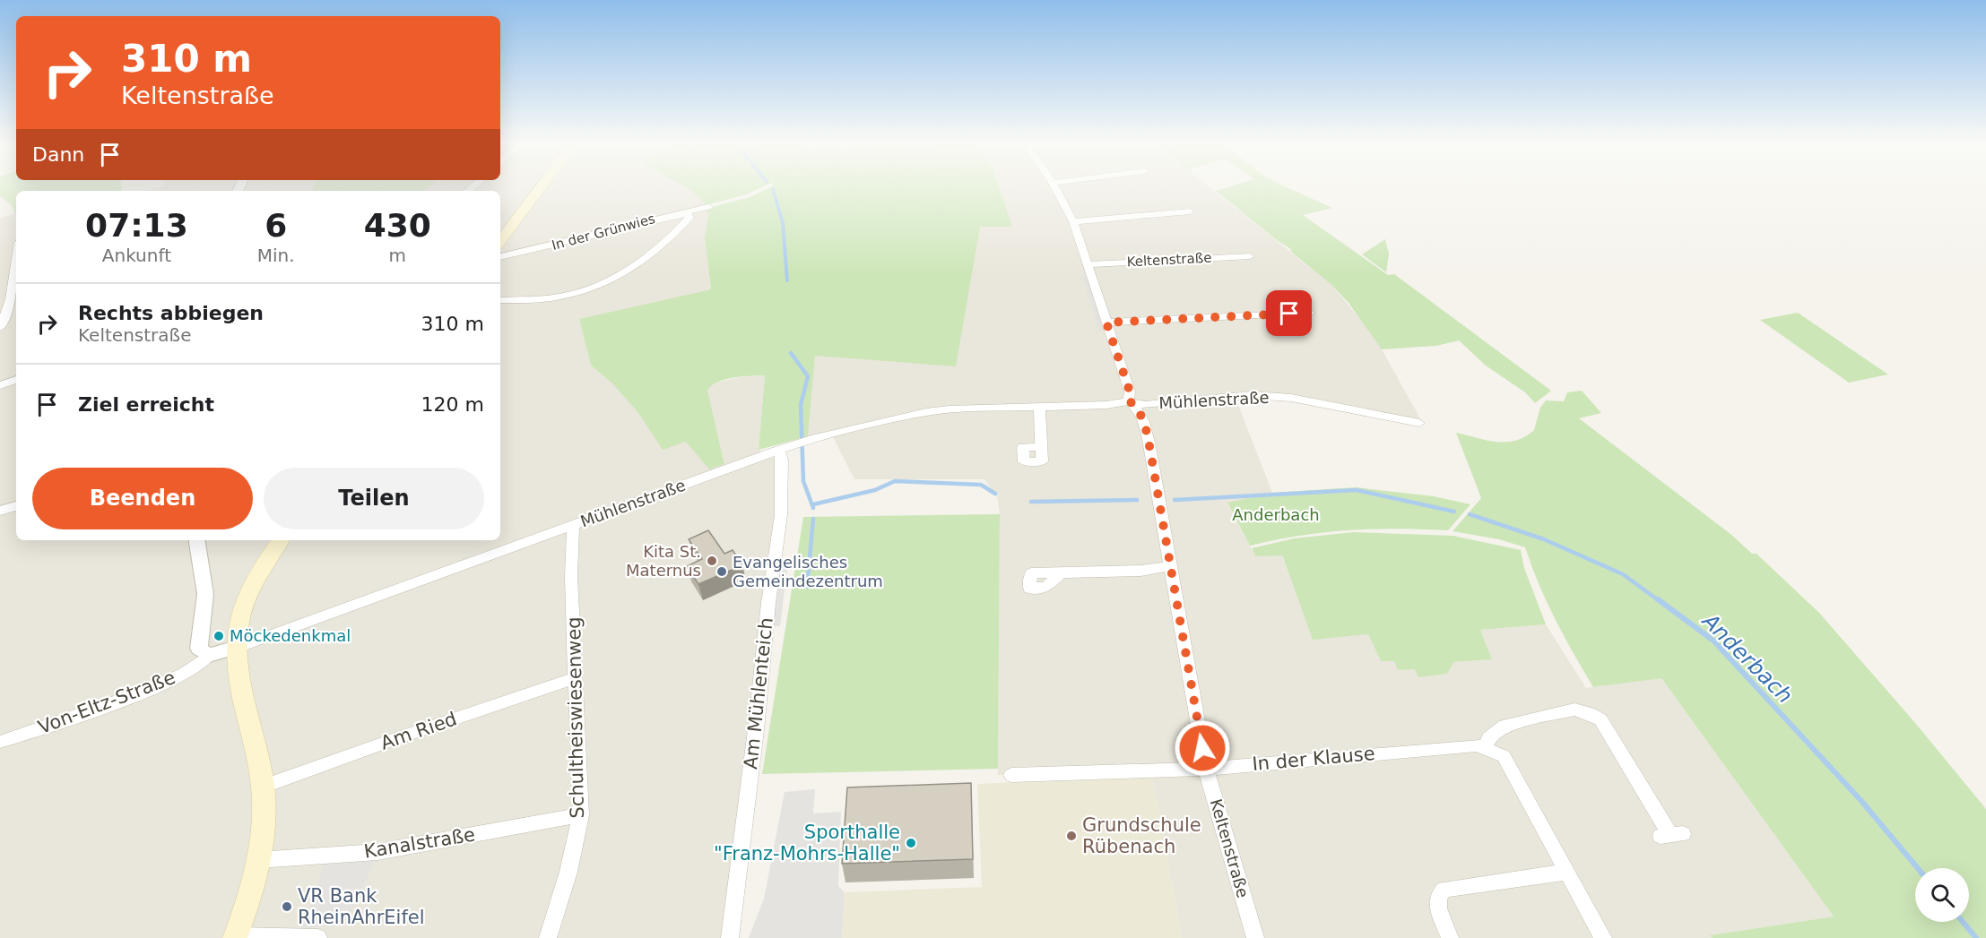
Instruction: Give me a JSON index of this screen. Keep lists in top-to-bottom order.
{
  "streets": {
    "street": [
      "In der Grünwies",
      "Keltenstraße",
      "Mühlenstraße",
      "Am Mühlenteich",
      "Von-Eltz-Straße",
      "Schultheiswiesenweg",
      "Am Ried",
      "In der Klause",
      "Kanalstraße"
    ]
  },
  "crossings": [
    ["Keltenstraße", "Mühlenstraße"],
    ["Keltenstraße", "In der Klause"],
    ["Mühlenstraße", "Am Mühlenteich"],
    ["Mühlenstraße", "Schultheiswiesenweg"],
    ["Schultheiswiesenweg", "Am Ried"],
    ["Schultheiswiesenweg", "Kanalstraße"]
  ],
  "water": ["Anderbach"],
  "parks": ["Anderbach"],
  "places": [
    "Kita St. Maternus",
    "Evangelisches Gemeindezentrum",
    "Möckedenkmal",
    "Grundschule Rübenach",
    "Sporthalle \"Franz-Mohrs-Halle\"",
    "VR Bank RheinAhrEifel"
  ],
  "page": {
    "turn": ["310 m", "Keltenstraße"],
    "then": "Dann",
    "eta": [
      "07:13",
      "Ankunft",
      "6",
      "Min.",
      "430",
      "m"
    ],
    "list": [
      {
        "name": "Rechts abbiegen",
        "note": "Keltenstraße",
        "value": "310 m"
      },
      {
        "name": "Ziel erreicht",
        "value": "120 m"
      }
    ],
    "buttons": ["Beenden", "Teilen"]
  }
}
